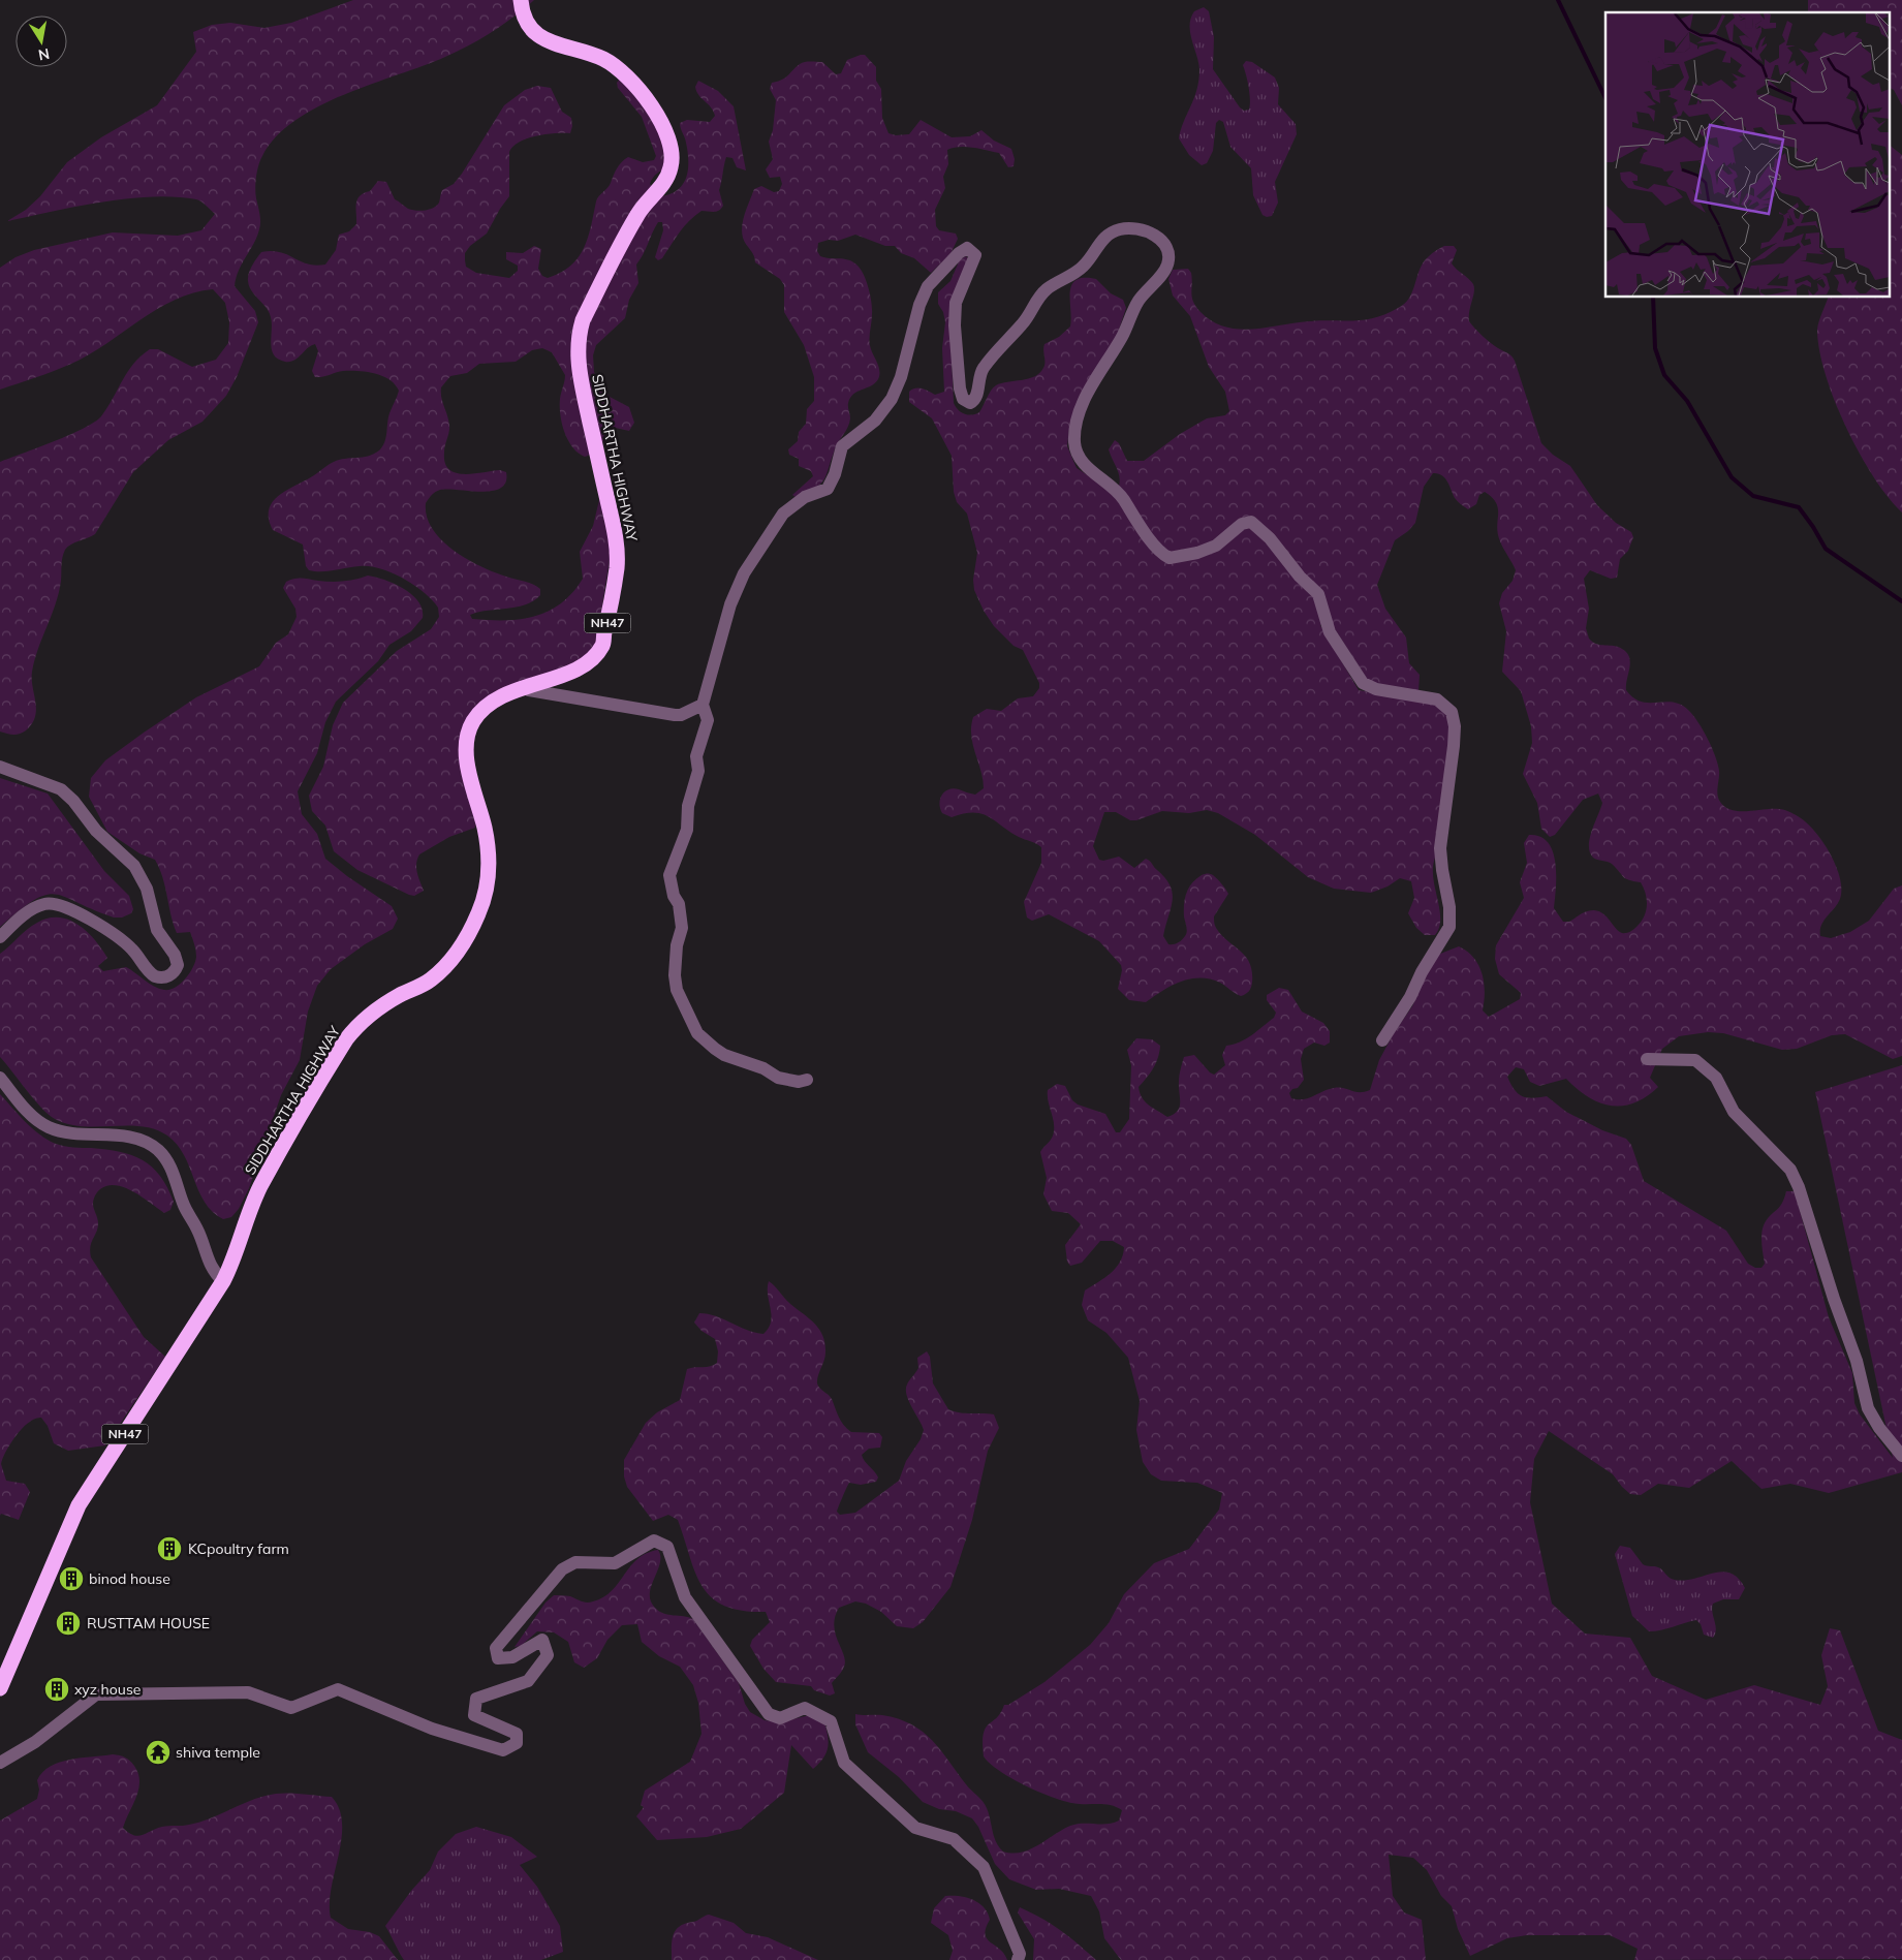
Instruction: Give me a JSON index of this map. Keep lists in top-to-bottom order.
{
  "streets": {
    "highway": ["SIDDHARTHA HIGHWAY", "NH47"]
  },
  "places": {
    "building": [
      "KCpoultry farm",
      "binod house",
      "RUSTTAM HOUSE",
      "xyz house"
    ],
    "temple": ["shiva temple"]
  },
  "north": "bottom"
}
